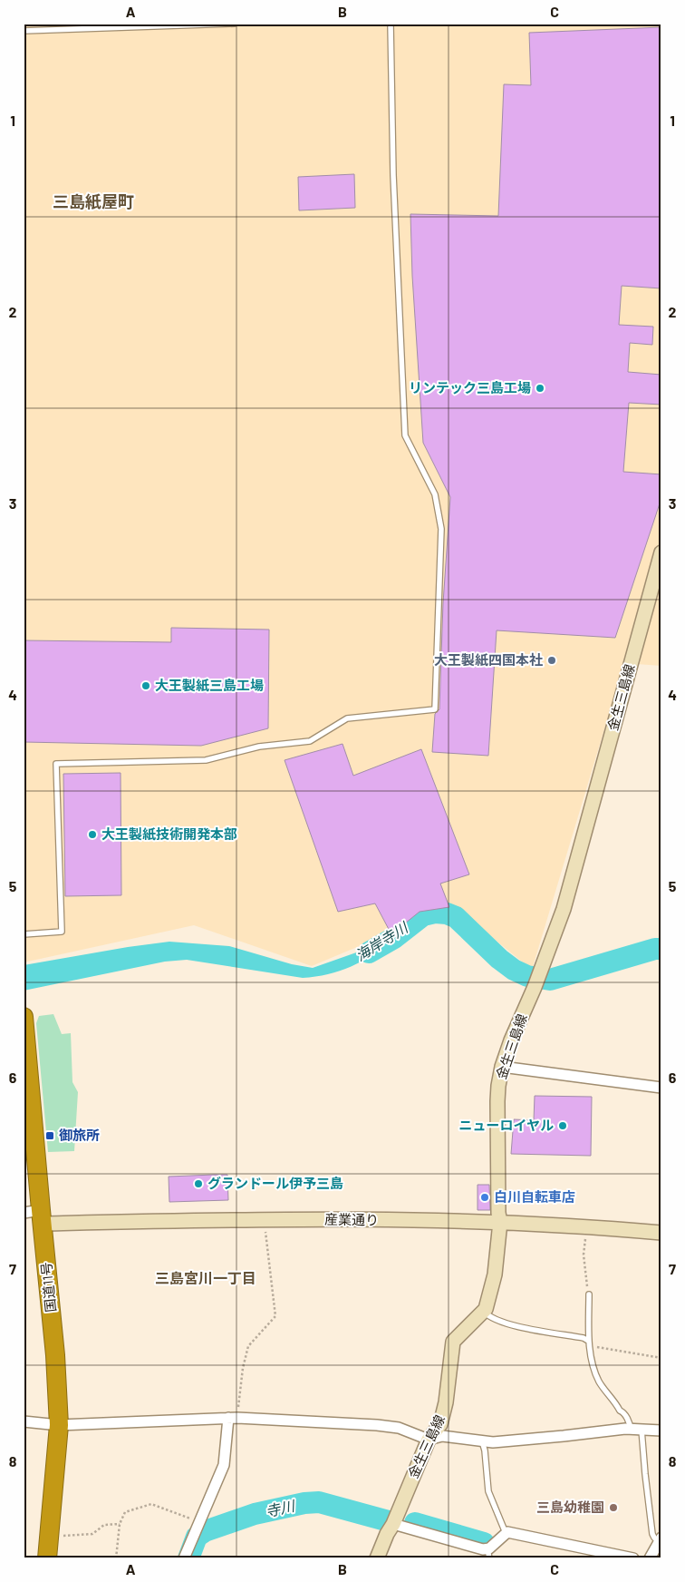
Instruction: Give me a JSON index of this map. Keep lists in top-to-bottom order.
{
  "streets": {
    "highway": ["国道11号"],
    "main road": ["金生三島線", "産業通り"]
  },
  "crossings": [
    ["金生三島線", "産業通り"],
    ["産業通り", "国道11号"]
  ],
  "districts": ["三島紙屋町", "三島宮川一丁目"],
  "water": ["海岸寺川", "寺川"],
  "places": {
    "other": [
      "リンテック三島工場",
      "大王製紙四国本社",
      "大王製紙三島工場",
      "大王製紙技術開発本部",
      "ニューロイヤル",
      "グランドール伊予三島",
      "白川自転車店",
      "三島幼稚園"
    ],
    "transit": ["御旅所"]
  },
  "grid": {
    "columns": ["A", "B", "C"],
    "rows": [
      "1",
      "2",
      "3",
      "4",
      "5",
      "6",
      "7",
      "8"
    ]
  }
}
